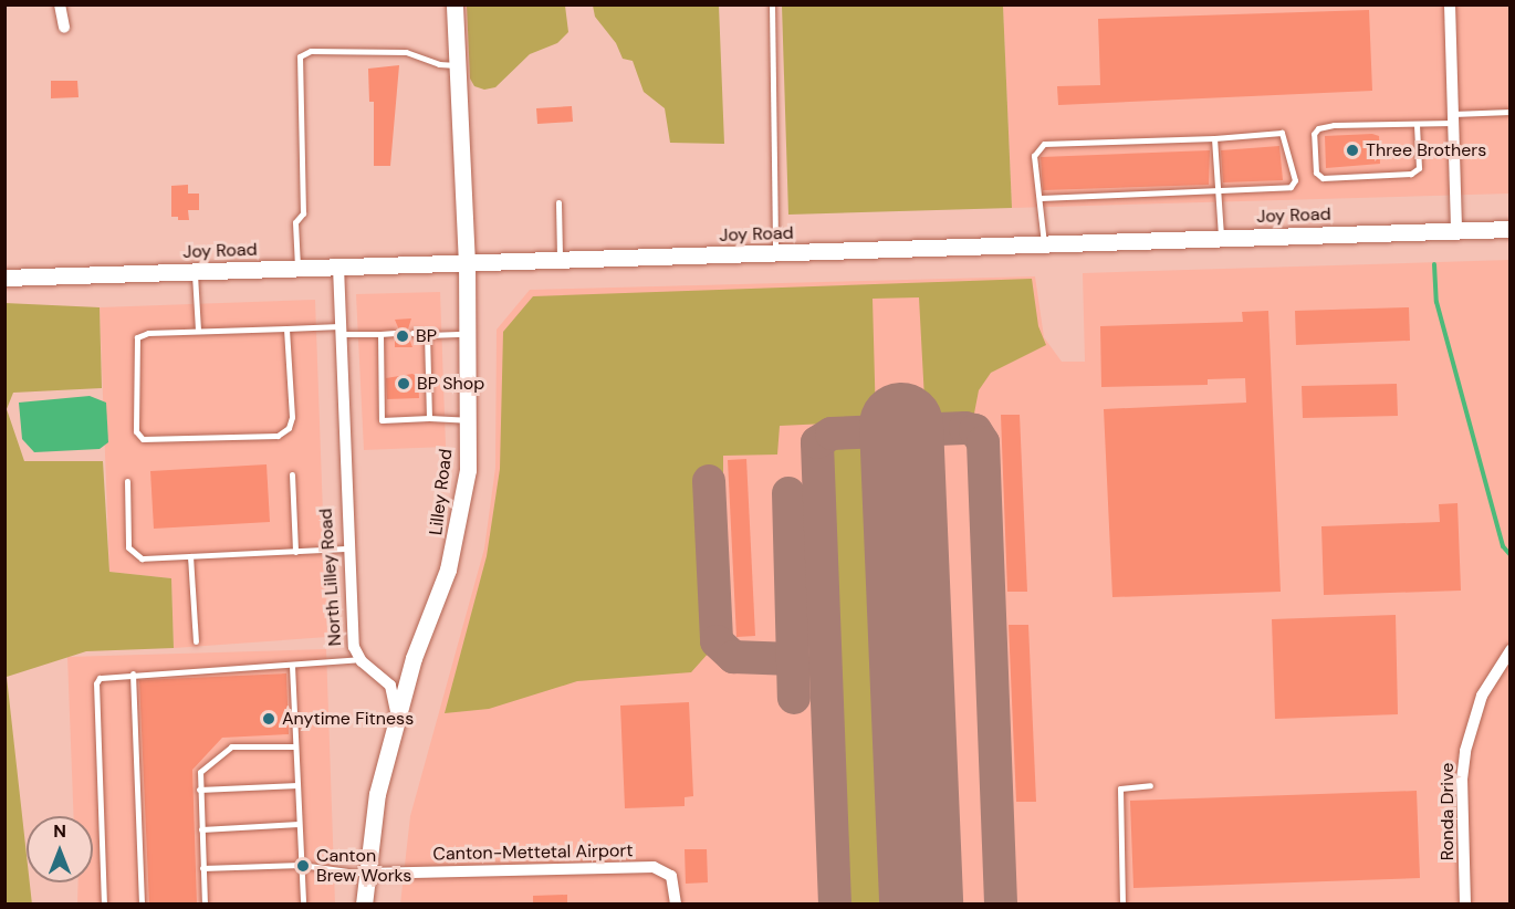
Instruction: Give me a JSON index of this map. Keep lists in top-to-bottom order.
{
  "streets": {
    "street": [
      "Joy Road",
      "Lilley Road",
      "North Lilley Road",
      "Ronda Drive",
      "Canton-Mettetal Airport"
    ]
  },
  "crossings": [
    ["Joy Road", "Lilley Road"],
    ["Joy Road", "North Lilley Road"],
    ["Lilley Road", "North Lilley Road"],
    ["North Lilley Road", "Canton-Mettetal Airport"]
  ],
  "places": [
    "Three Brothers",
    "BP",
    "BP Shop",
    "Anytime Fitness",
    "Canton Brew Works"
  ],
  "north": "top"
}
